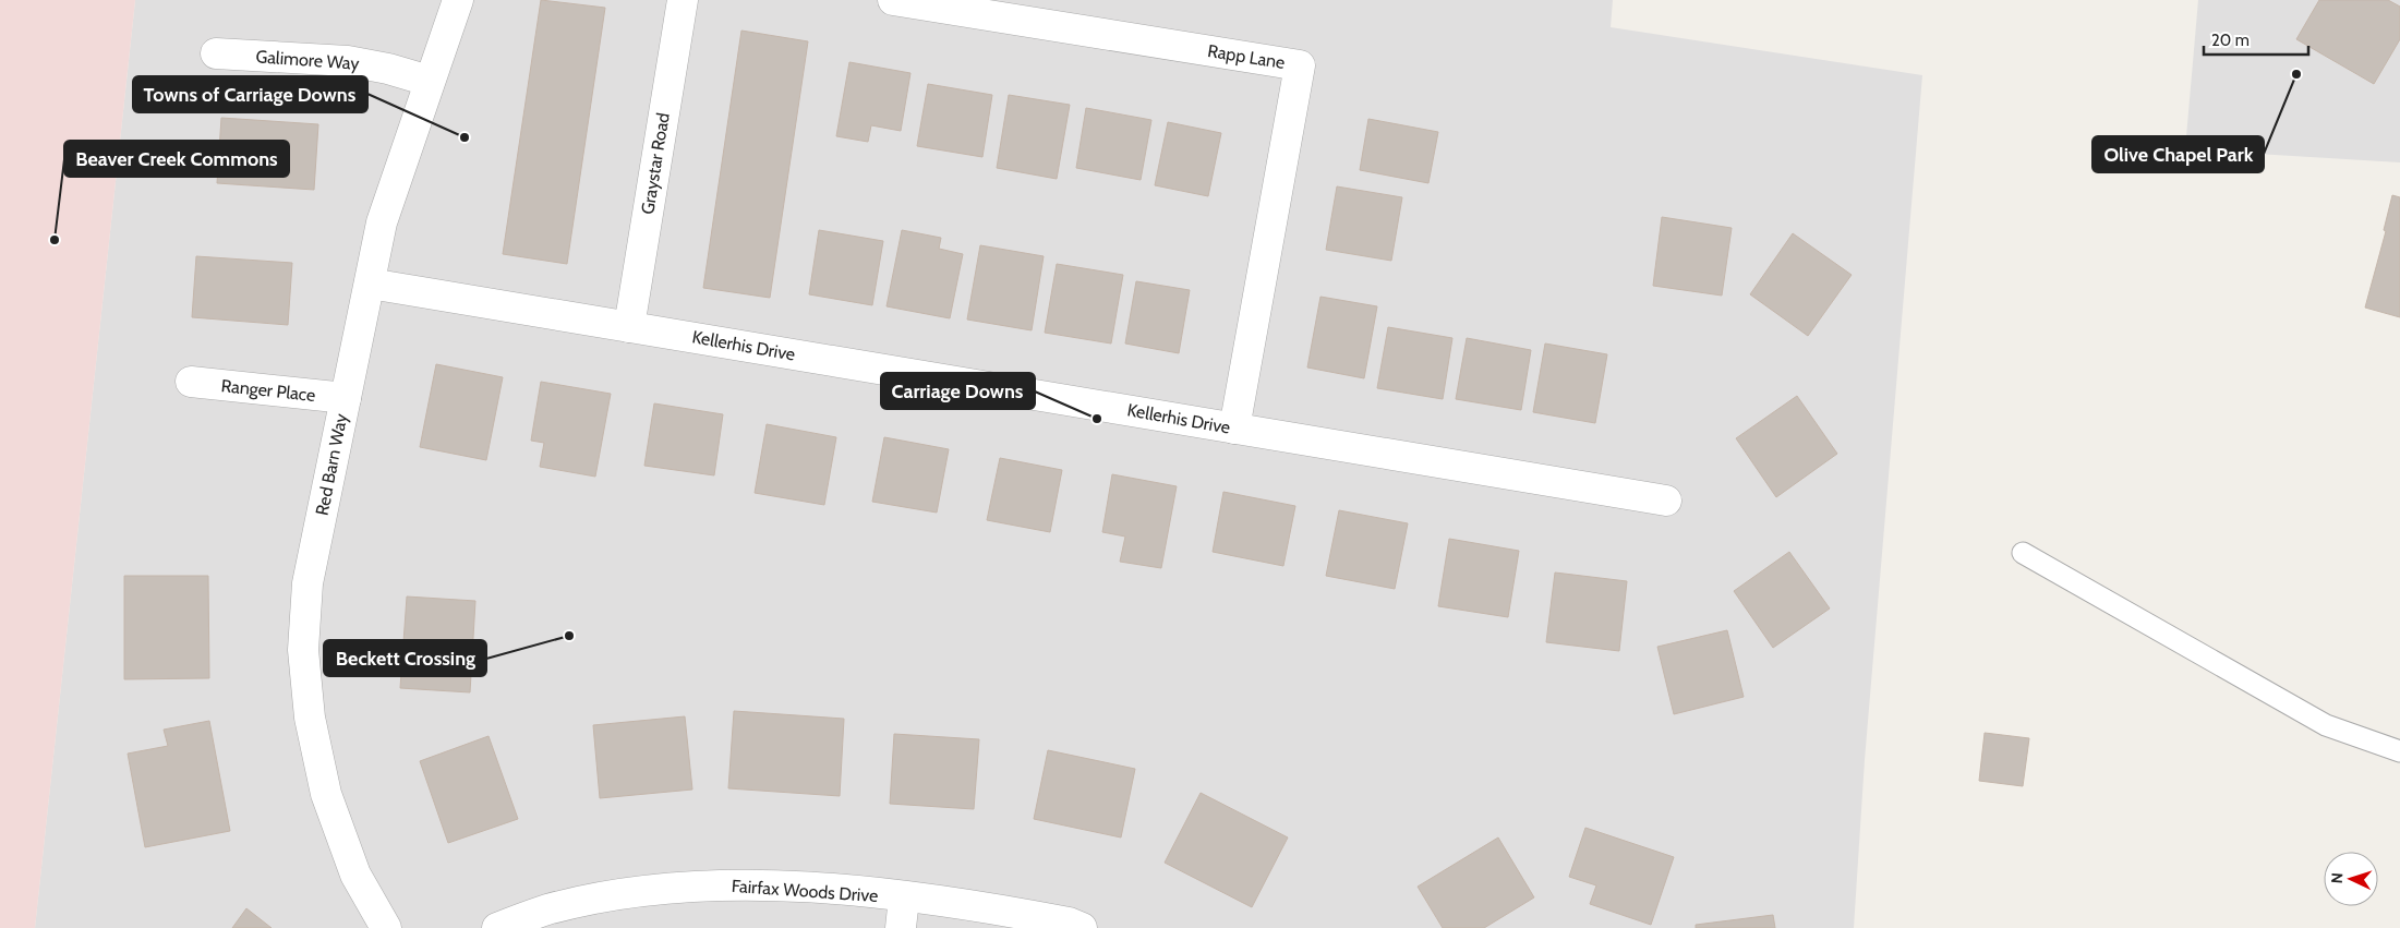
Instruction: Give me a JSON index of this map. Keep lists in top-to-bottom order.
{
  "streets": {
    "street": [
      "Rapp Lane",
      "Galimore Way",
      "Graystar Road",
      "Kellerhis Drive",
      "Ranger Place",
      "Red Barn Way",
      "Fairfax Woods Drive"
    ]
  },
  "crossings": [
    ["Rapp Lane", "Kellerhis Drive"],
    ["Galimore Way", "Red Barn Way"],
    ["Graystar Road", "Kellerhis Drive"],
    ["Kellerhis Drive", "Red Barn Way"],
    ["Ranger Place", "Red Barn Way"]
  ],
  "places": [
    "Olive Chapel Park",
    "Towns of Carriage Downs",
    "Beaver Creek Commons",
    "Carriage Downs",
    "Beckett Crossing"
  ],
  "scale_bar": "20 m",
  "north": "left"
}
